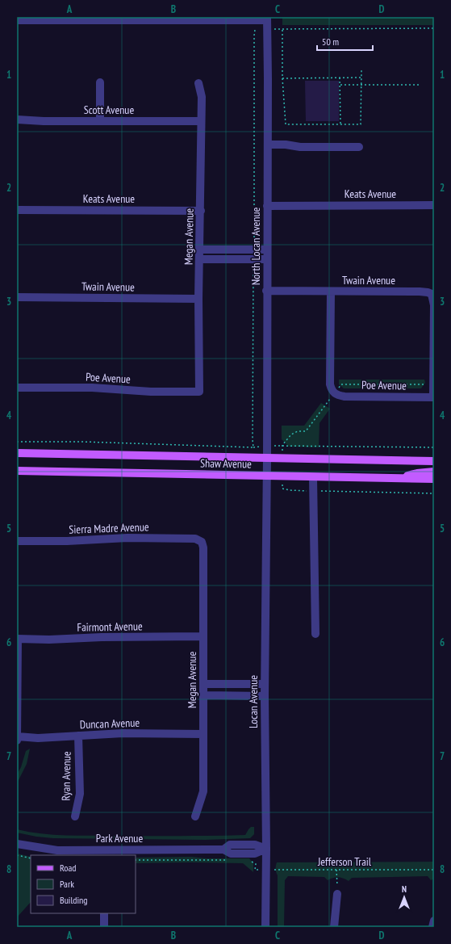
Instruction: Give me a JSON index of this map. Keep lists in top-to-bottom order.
{
  "streets": {
    "main road": ["Shaw Avenue"],
    "street": [
      "Scott Avenue",
      "Keats Avenue",
      "Megan Avenue",
      "North Locan Avenue",
      "Twain Avenue",
      "Poe Avenue",
      "Sierra Madre Avenue",
      "Fairmont Avenue",
      "Locan Avenue",
      "Duncan Avenue",
      "Ryan Avenue",
      "Park Avenue"
    ],
    "path": ["Jefferson Trail"]
  },
  "crossings": [
    ["Scott Avenue", "Megan Avenue"],
    ["Keats Avenue", "Megan Avenue"],
    ["Keats Avenue", "North Locan Avenue"],
    ["Megan Avenue", "Twain Avenue"],
    ["Megan Avenue", "Poe Avenue"],
    ["Megan Avenue", "Sierra Madre Avenue"],
    ["Megan Avenue", "Fairmont Avenue"],
    ["Megan Avenue", "Duncan Avenue"],
    ["North Locan Avenue", "Twain Avenue"],
    ["North Locan Avenue", "Shaw Avenue"],
    ["North Locan Avenue", "Locan Avenue"],
    ["Twain Avenue", "Poe Avenue"],
    ["Shaw Avenue", "Locan Avenue"],
    ["Locan Avenue", "Park Avenue"],
    ["Locan Avenue", "Jefferson Trail"],
    ["Duncan Avenue", "Ryan Avenue"]
  ],
  "legend": ["Road", "Park", "Building"],
  "scale_bar": "50 m",
  "north": "top",
  "grid": {
    "columns": [
      "A",
      "B",
      "C",
      "D"
    ],
    "rows": [
      "1",
      "2",
      "3",
      "4",
      "5",
      "6",
      "7",
      "8"
    ]
  }
}
